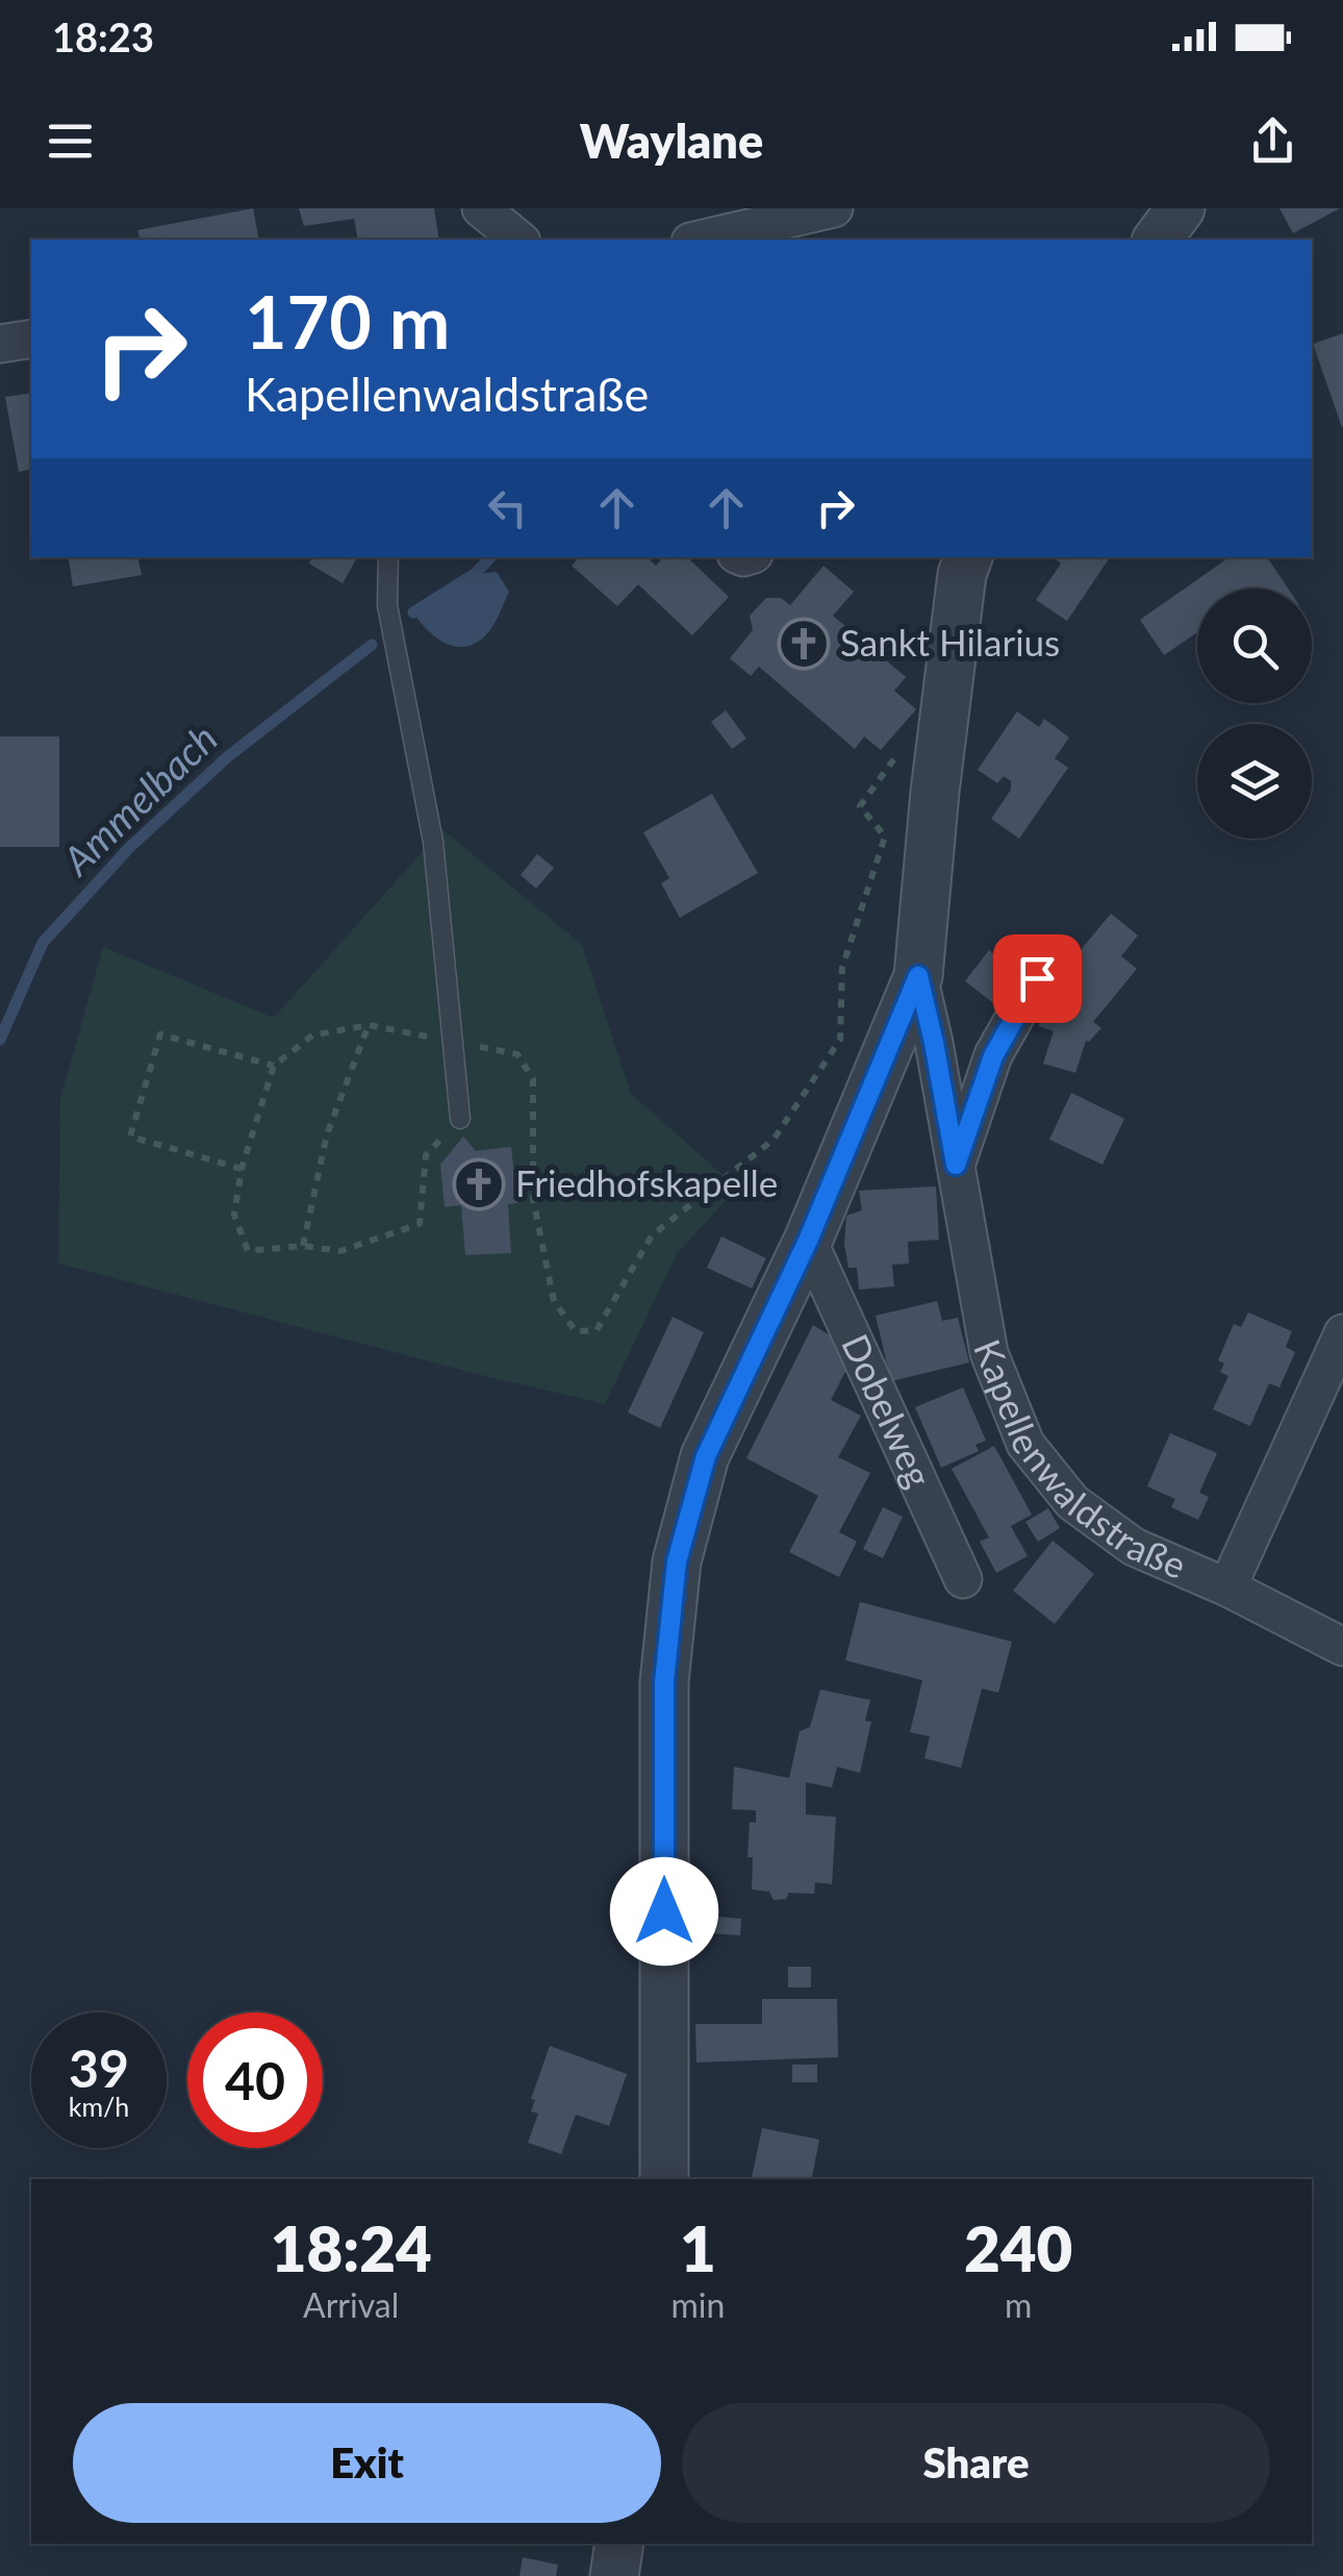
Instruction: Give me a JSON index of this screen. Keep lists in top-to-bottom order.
{
  "streets": {
    "street": ["Dobelweg", "Kapellenwaldstraße"]
  },
  "water": ["Ammelbach"],
  "places": {
    "church": ["Sankt Hilarius", "Friedhofskapelle"]
  },
  "page": {
    "status": "18:23",
    "header": "Waylane",
    "turn": ["170 m", "Kapellenwaldstraße"],
    "speed": "39 km/h",
    "limit": "40",
    "eta": [
      "18:24",
      "Arrival",
      "1",
      "min",
      "240",
      "m"
    ],
    "buttons": ["Exit", "Share"]
  }
}
